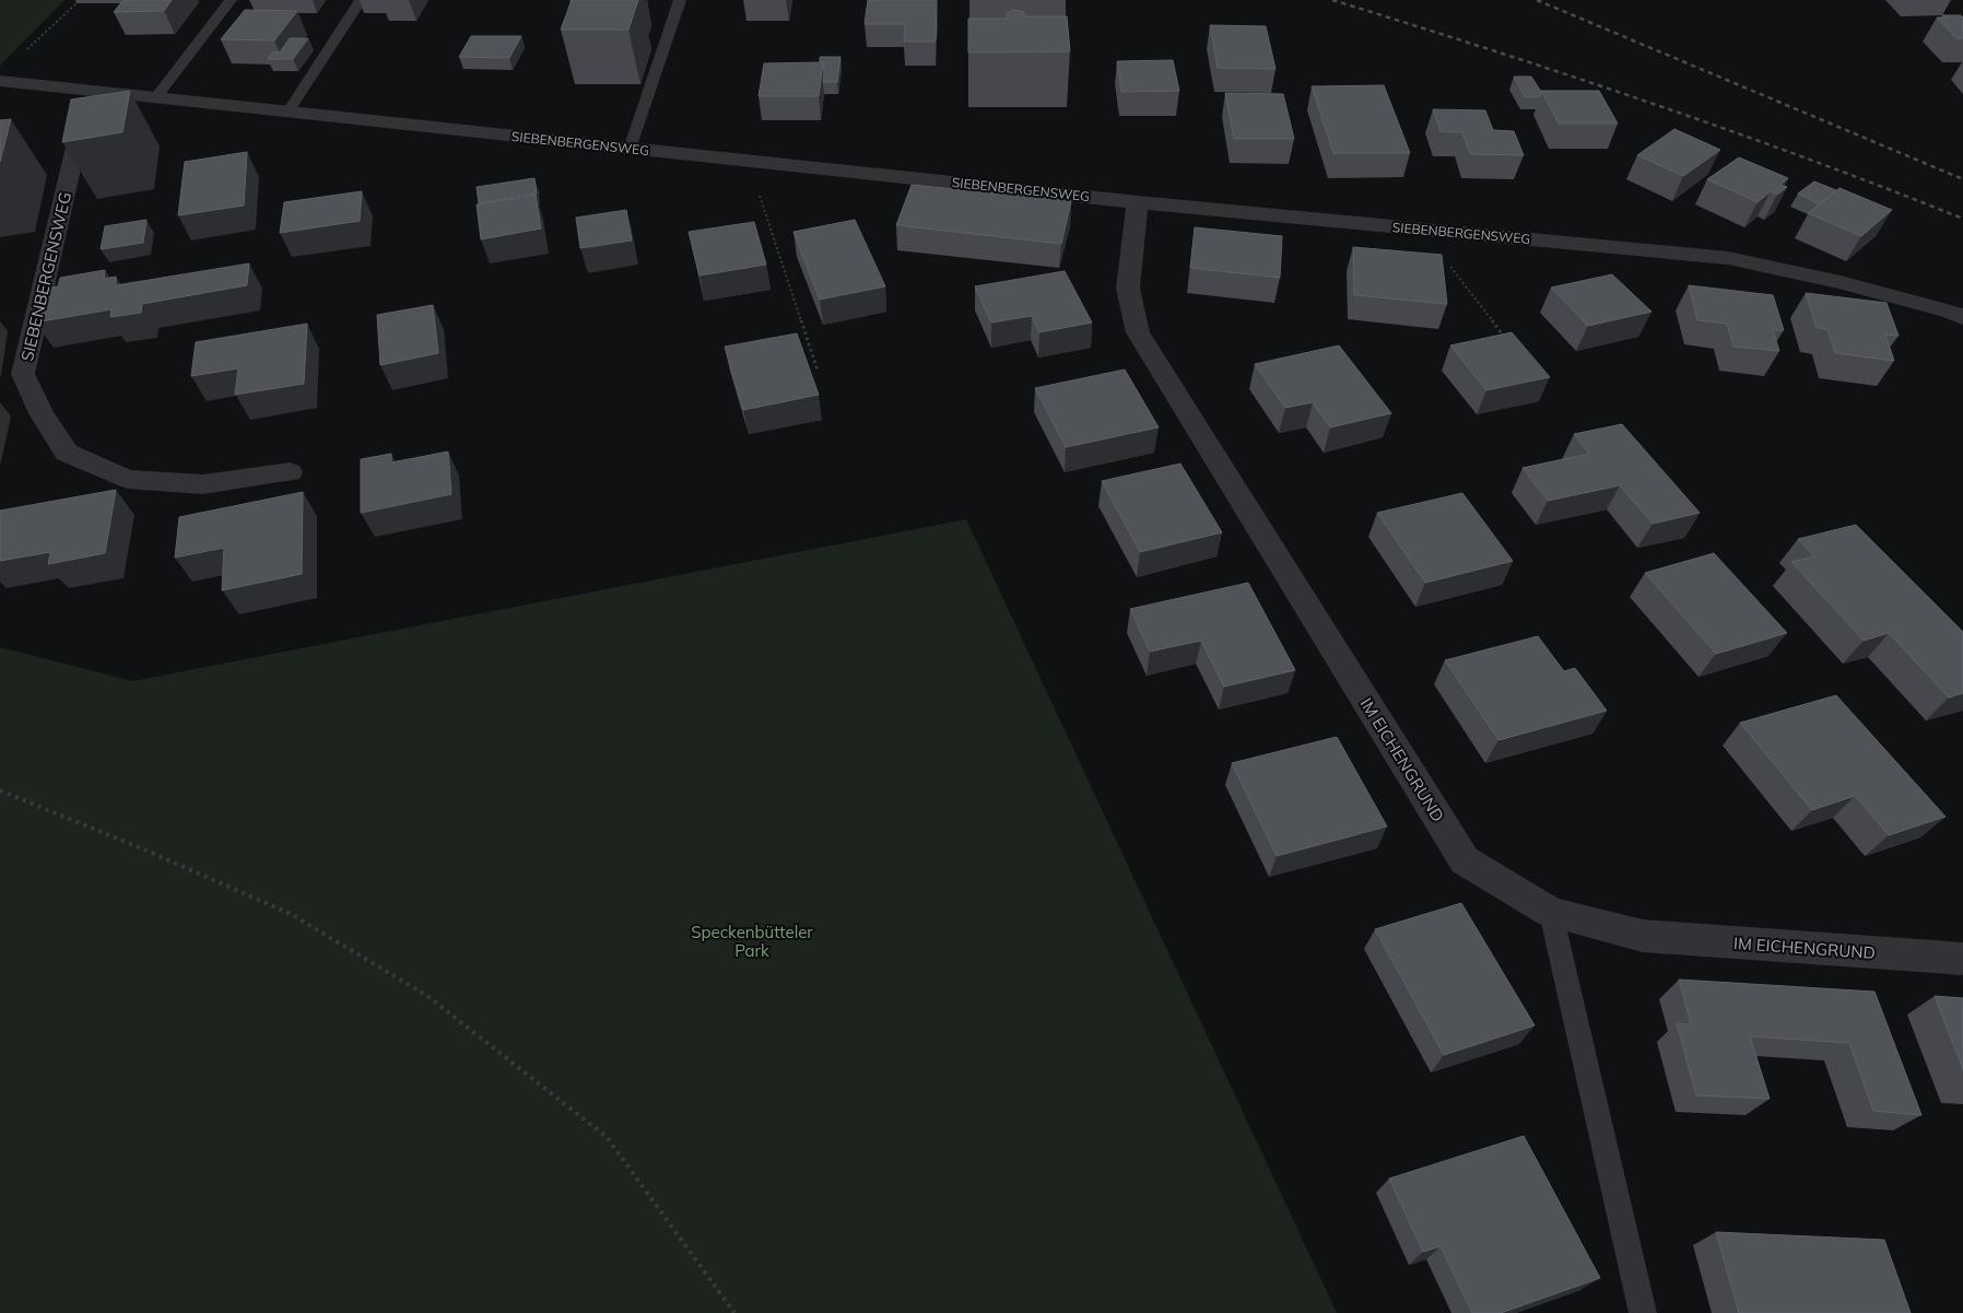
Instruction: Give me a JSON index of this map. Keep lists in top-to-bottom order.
{
  "streets": {
    "street": ["SIEBENBERGENSWEG", "IM EICHENGRUND"]
  },
  "crossings": [
    ["SIEBENBERGENSWEG", "IM EICHENGRUND"]
  ],
  "parks": ["Speckenbütteler Park"]
}
